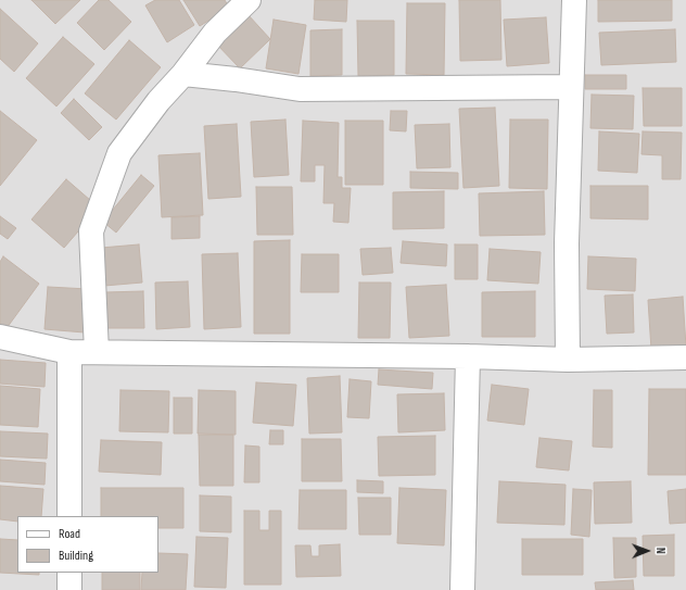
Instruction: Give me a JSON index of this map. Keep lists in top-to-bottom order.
{
  "legend": ["Road", "Building"],
  "north": "right"
}
